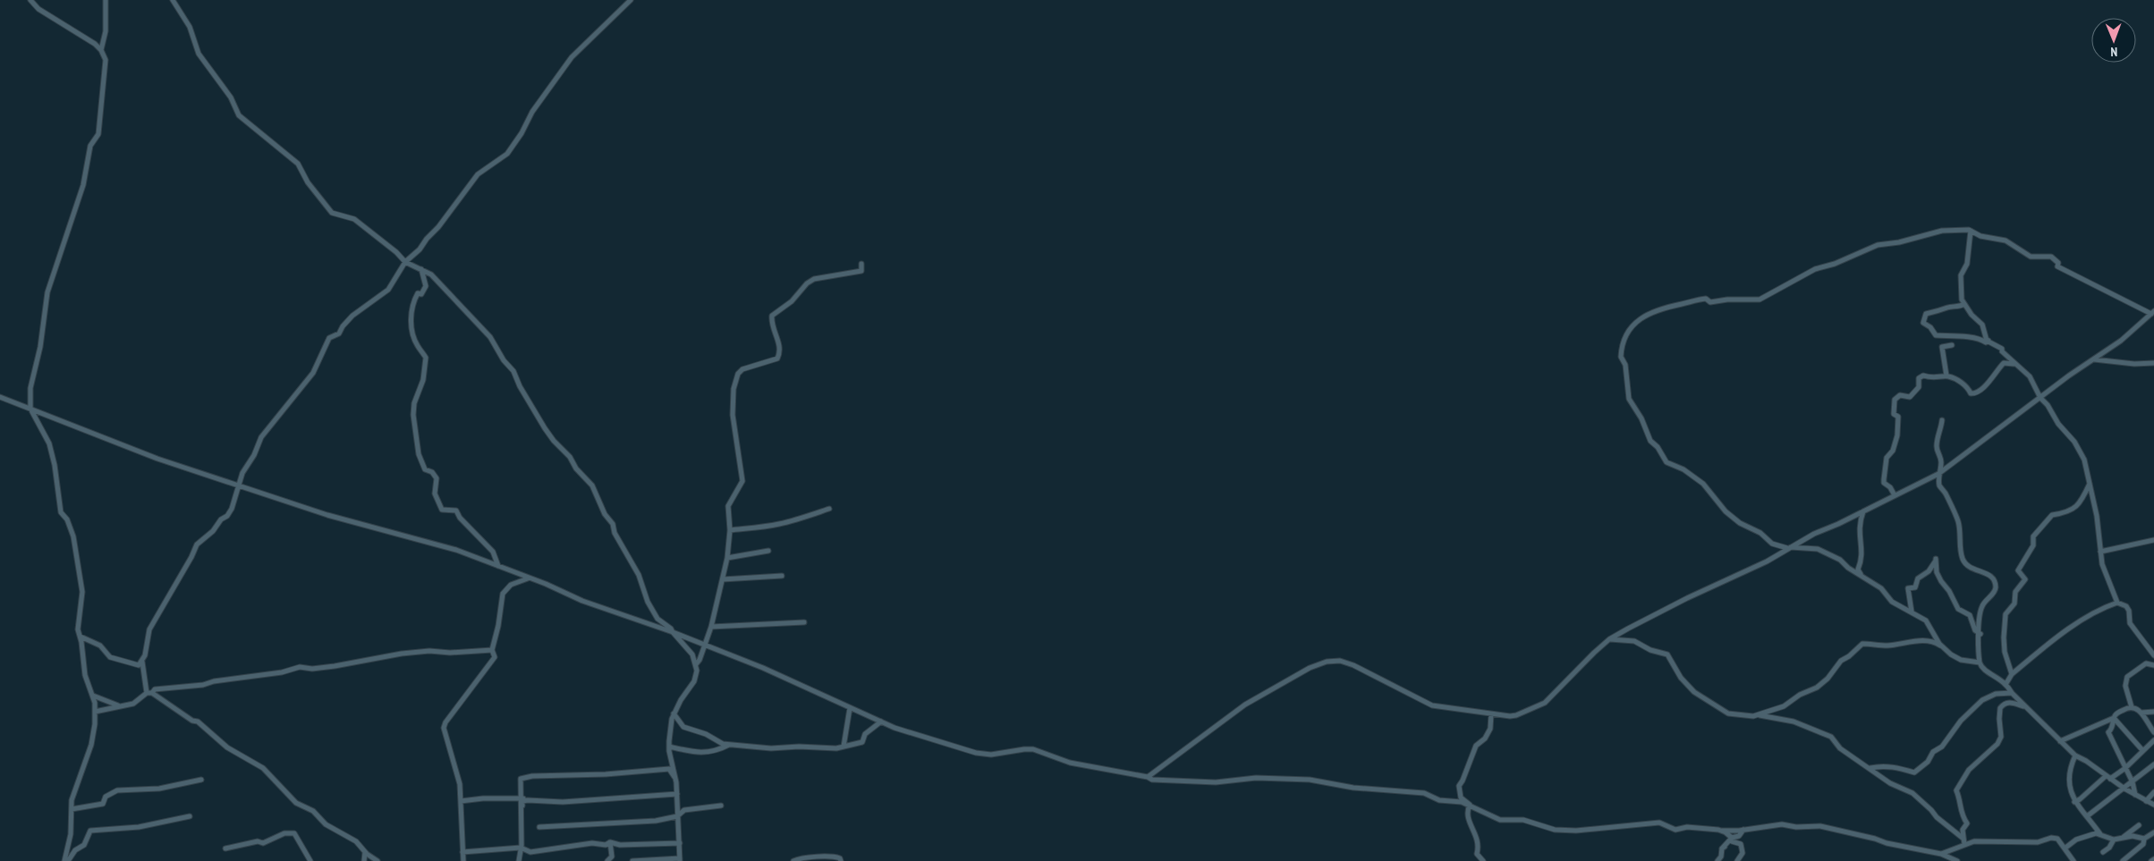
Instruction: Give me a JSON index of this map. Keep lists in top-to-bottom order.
{
  "north": "bottom"
}
